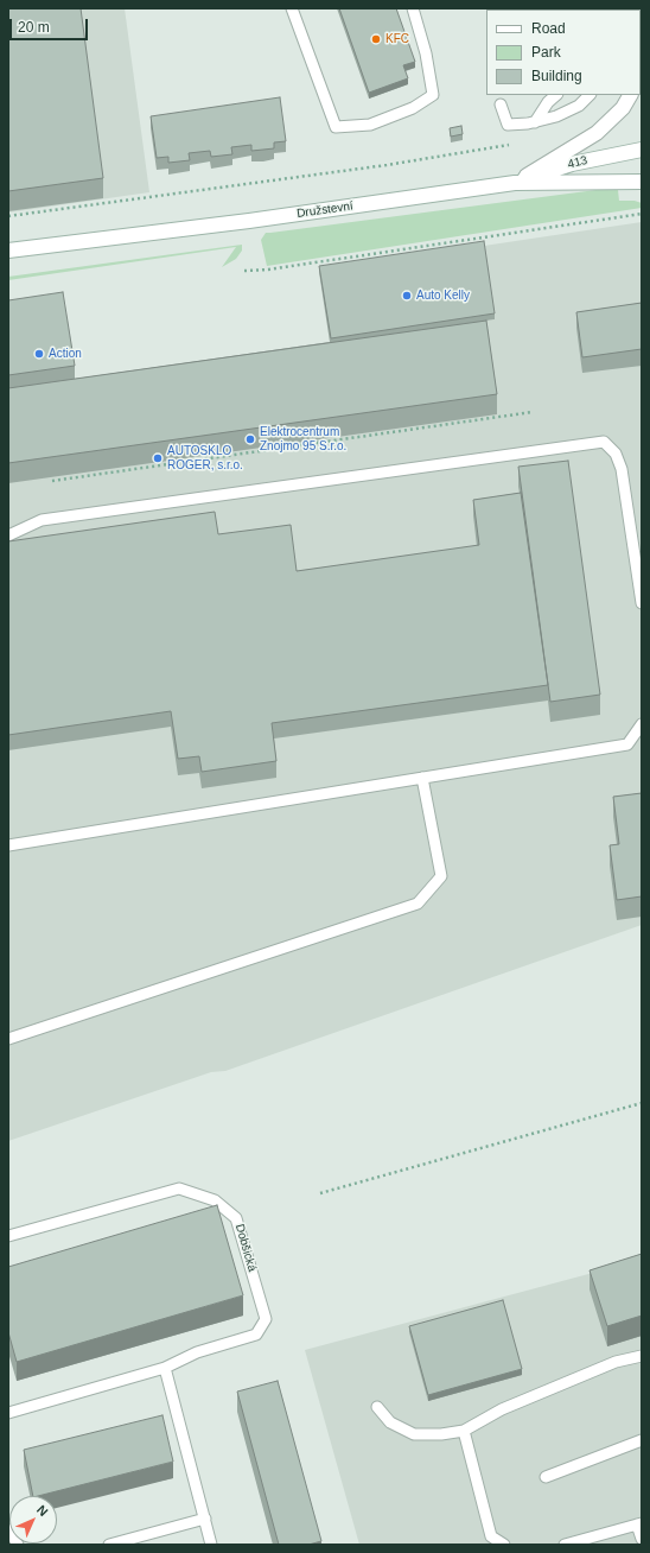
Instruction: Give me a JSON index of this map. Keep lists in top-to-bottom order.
{
  "streets": {
    "main road": ["413", "Družstevní"],
    "lane": ["Dobšická"]
  },
  "crossings": [
    ["413", "Družstevní"]
  ],
  "places": [
    "KFC",
    "Auto Kelly",
    "Action",
    "Elektrocentrum Znojmo 95 S.r.o.",
    "AUTOSKLO ROGER, s.r.o."
  ],
  "legend": ["Road", "Park", "Building"],
  "scale_bar": "20 m",
  "north": "top right"
}
